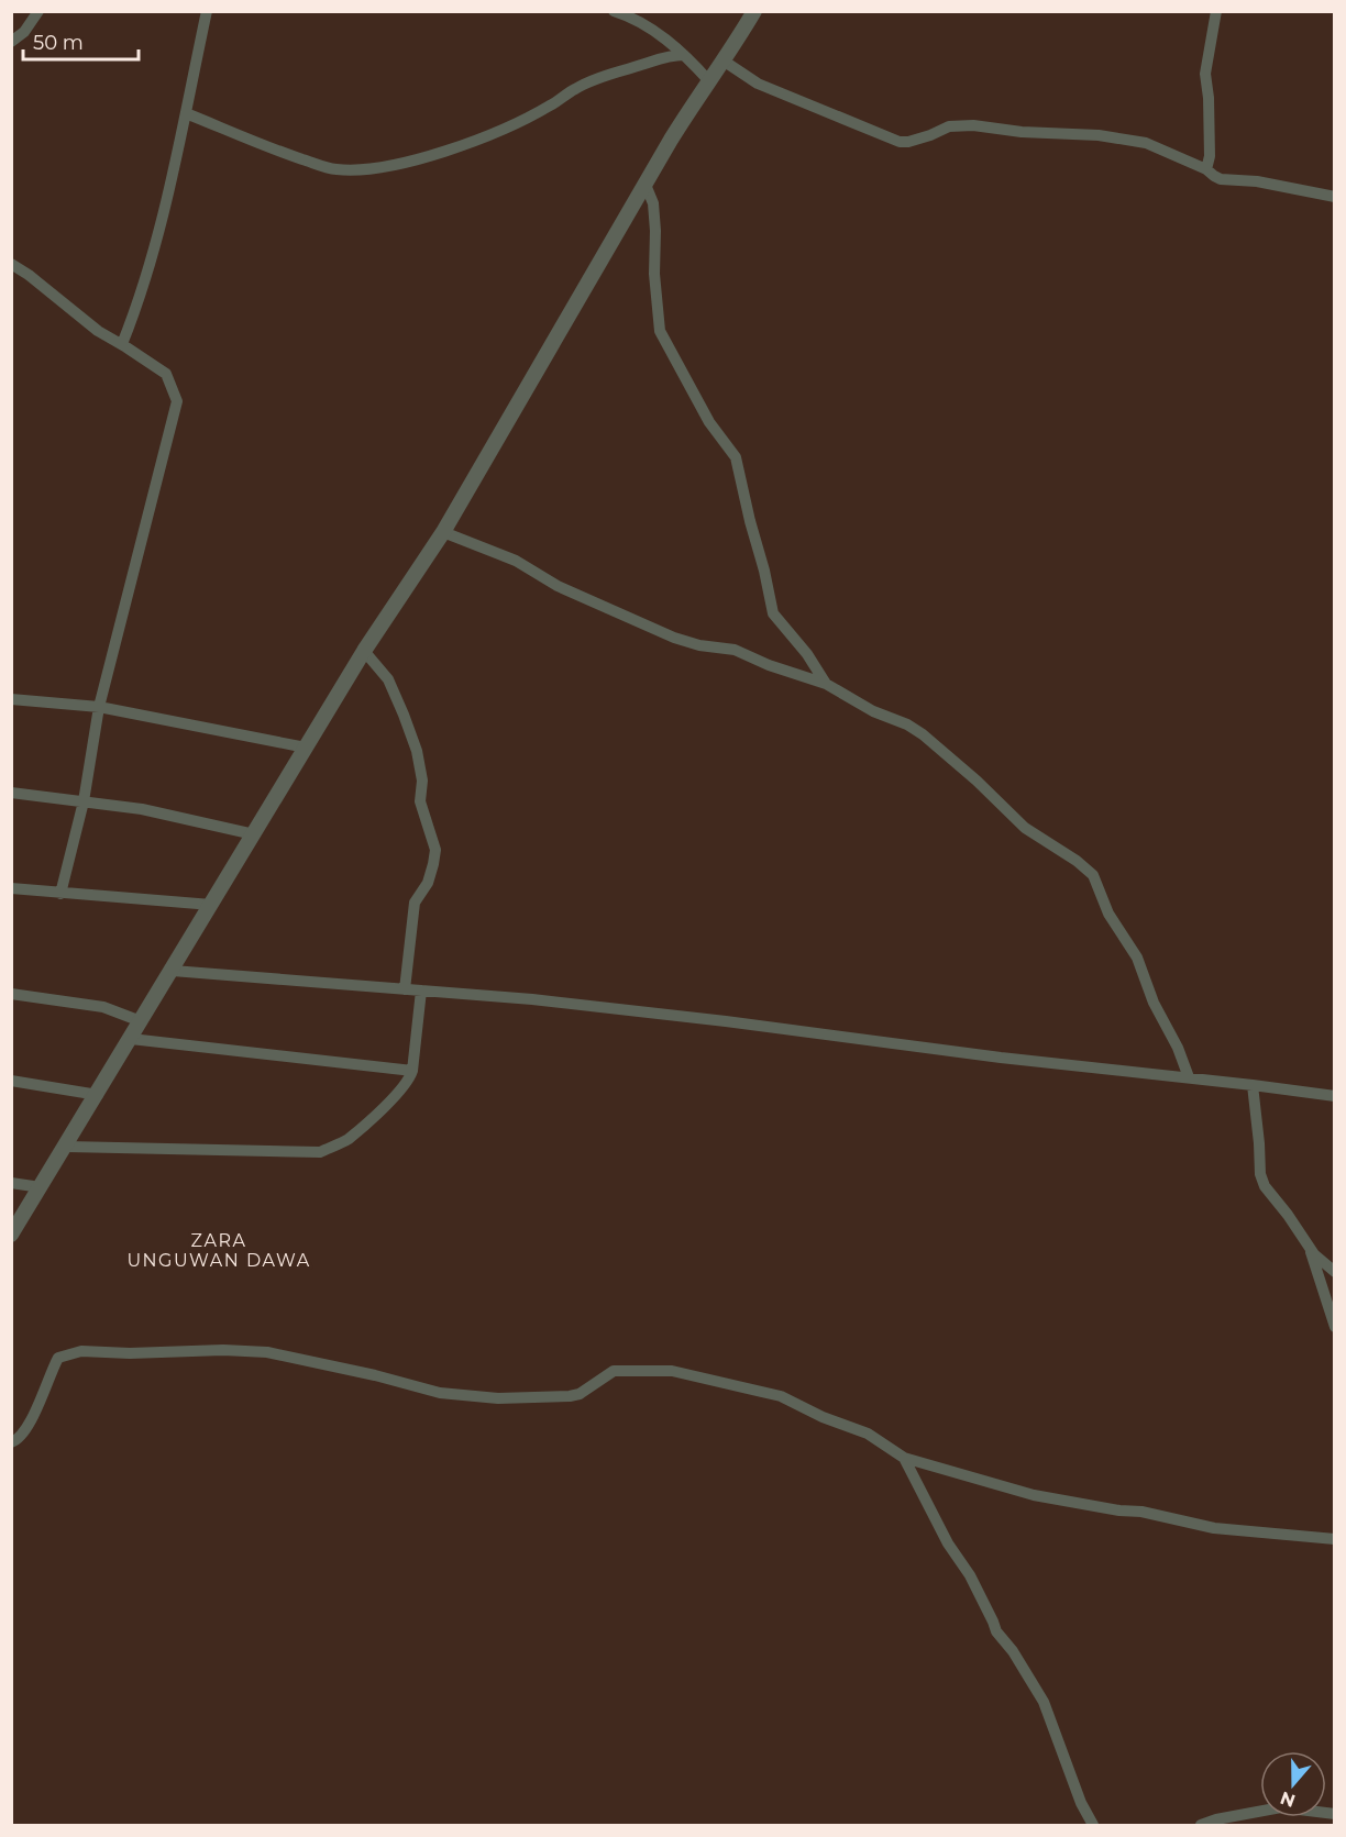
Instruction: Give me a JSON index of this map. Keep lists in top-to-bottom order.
{
  "districts": ["ZARA UNGUWAN DAWA"],
  "scale_bar": "50 m",
  "north": "bottom"
}
